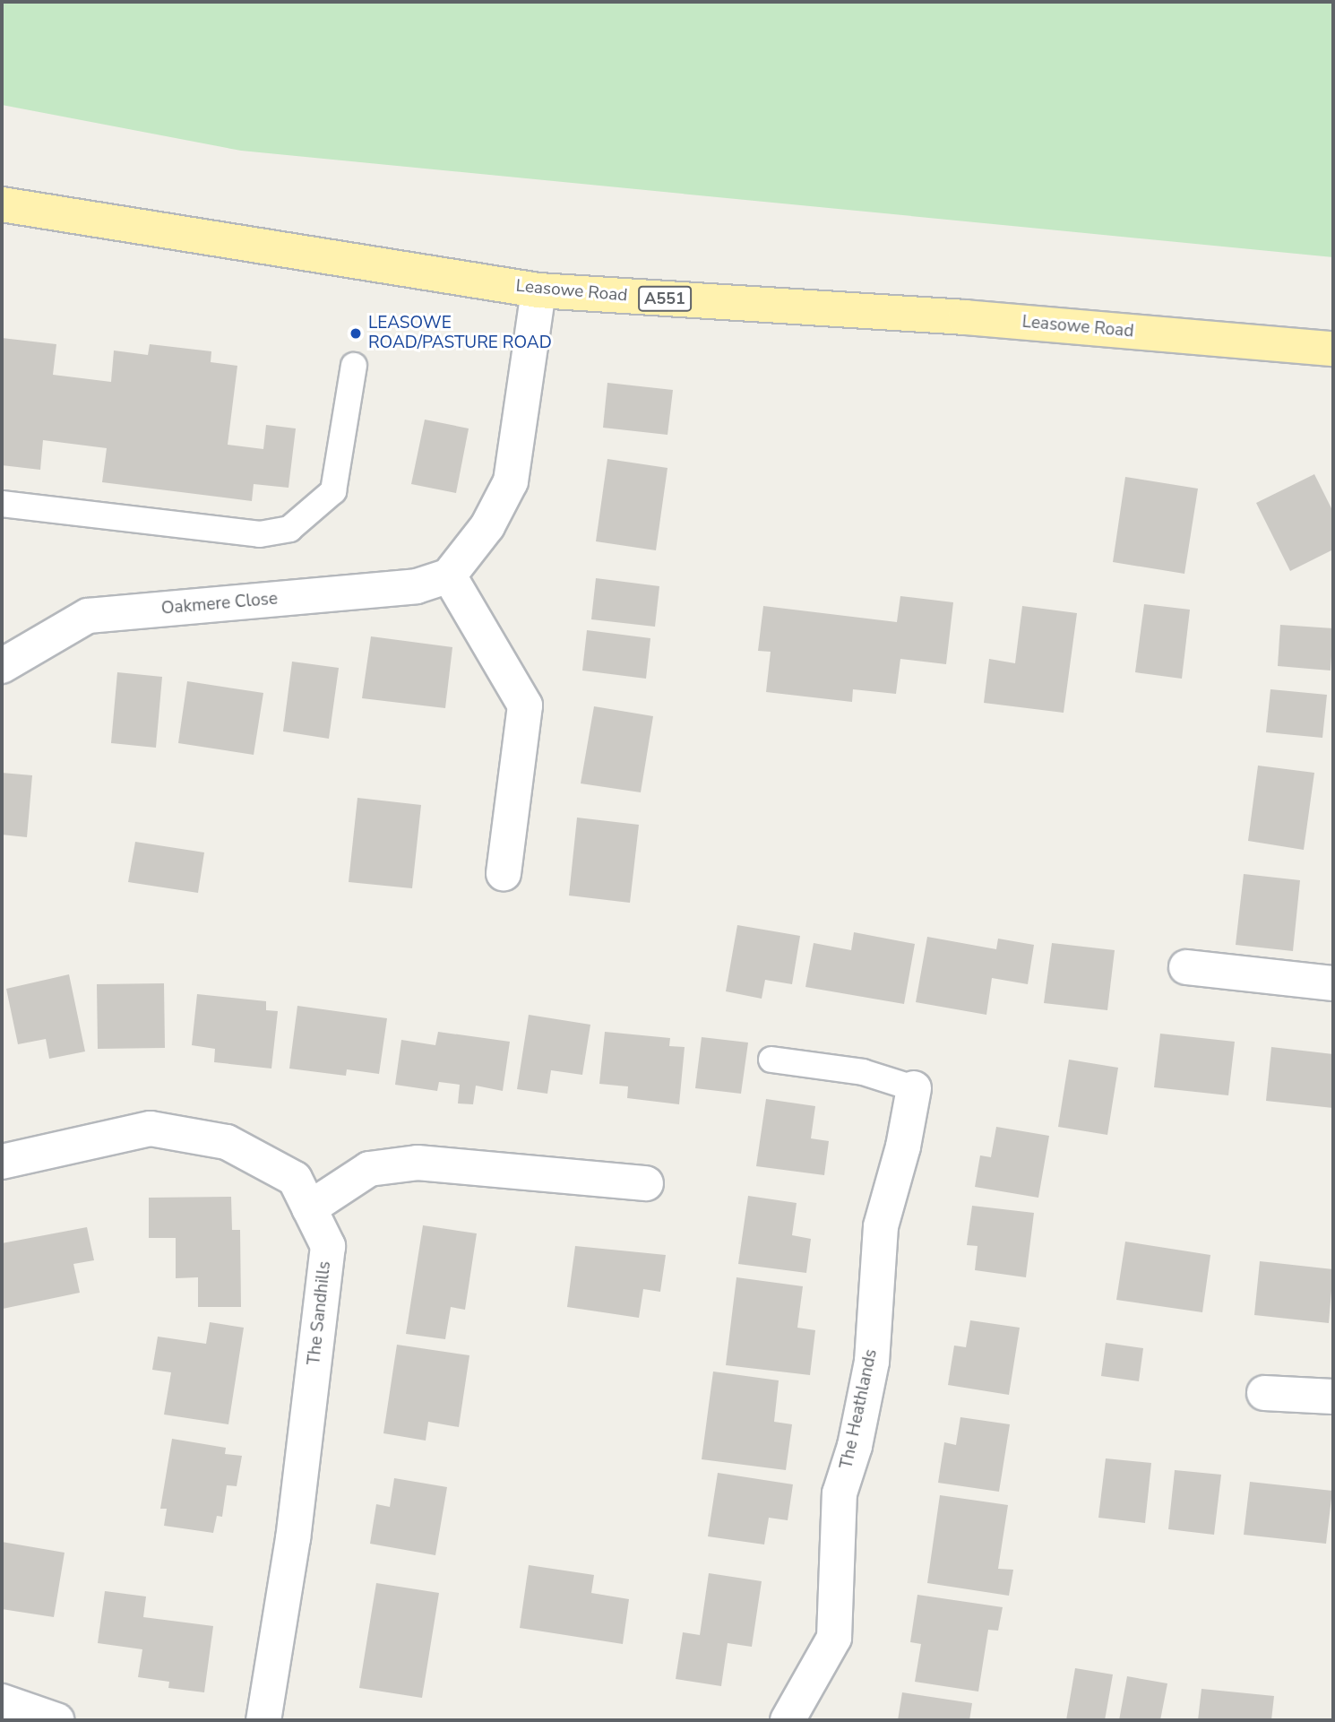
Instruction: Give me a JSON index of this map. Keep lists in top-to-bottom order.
{
  "streets": {
    "main road": ["Leasowe Road", "A551"],
    "street": ["Oakmere Close", "The Sandhills", "The Heathlands"]
  },
  "places": ["LEASOWE ROAD/PASTURE ROAD"]
}
